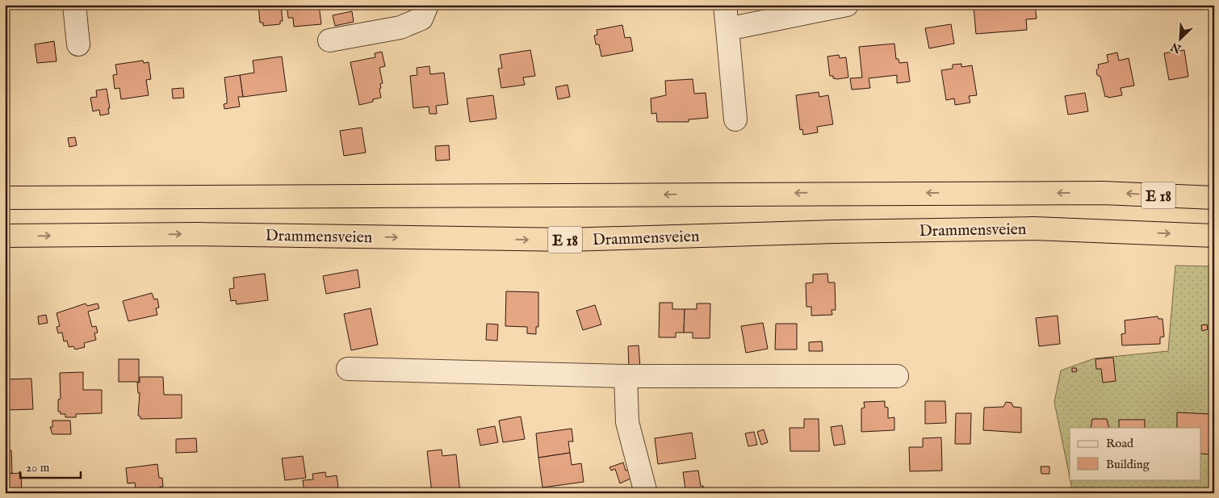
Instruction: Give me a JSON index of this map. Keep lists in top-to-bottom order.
{
  "streets": {
    "highway": ["E 18", "Drammensveien"]
  },
  "legend": ["Road", "Building"],
  "scale_bar": "20 m",
  "north": "bottom left"
}
